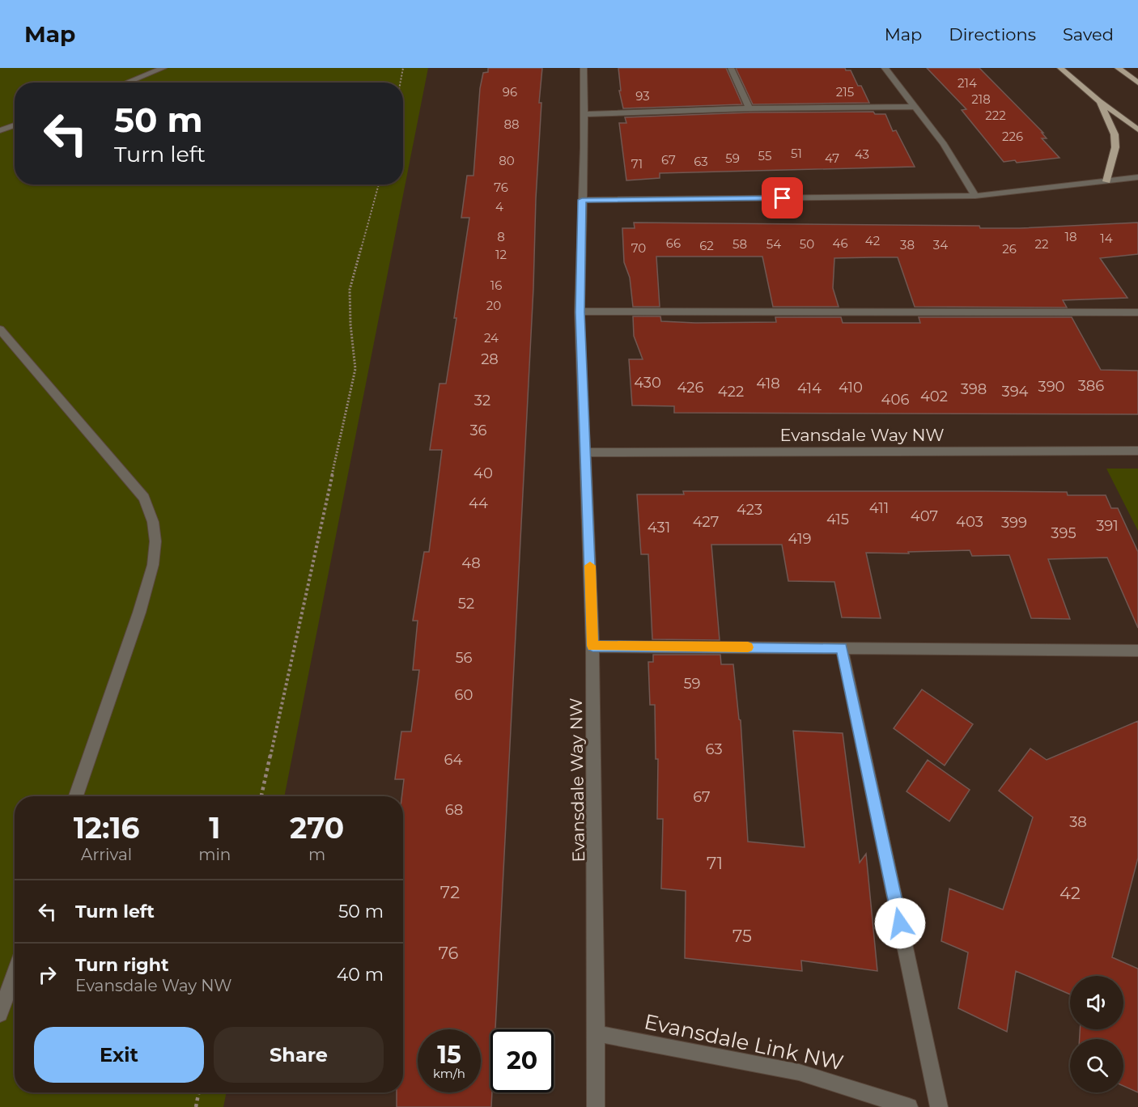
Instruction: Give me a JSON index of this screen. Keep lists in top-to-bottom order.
{
  "streets": {
    "street": ["Evansdale Way NW", "Evansdale Link NW"]
  },
  "crossings": [
    ["Evansdale Way NW", "Evansdale Link NW"]
  ],
  "house_numbers": [
    "214",
    "96",
    "215",
    "93",
    "218",
    "222",
    "88",
    "226",
    "51",
    "43",
    "55",
    "59",
    "47",
    "67",
    "80",
    "63",
    "71",
    "76",
    "4",
    "8",
    "18",
    "14",
    "42",
    "66",
    "46",
    "58",
    "54",
    "50",
    "22",
    "38",
    "34",
    "62",
    "70",
    "26",
    "12",
    "16",
    "20",
    "24",
    "28",
    "430",
    "418",
    "386",
    "390",
    "426",
    "410",
    "414",
    "398",
    "422",
    "394",
    "402",
    "406",
    "32",
    "36",
    "40",
    "44",
    "411",
    "423",
    "407",
    "415",
    "427",
    "403",
    "399",
    "391",
    "431",
    "395",
    "419",
    "48",
    "52",
    "56",
    "59",
    "60",
    "63",
    "64",
    "67",
    "68",
    "38",
    "71",
    "72",
    "42",
    "75",
    "76"
  ],
  "page": {
    "header": "Map",
    "nav": ["Map", "Directions", "Saved"],
    "turn": ["50 m", "Turn left"],
    "eta": [
      "12:16",
      "Arrival",
      "1",
      "min",
      "270",
      "m"
    ],
    "list": [
      {
        "name": "Turn left",
        "value": "50 m"
      },
      {
        "name": "Turn right",
        "note": "Evansdale Way NW",
        "value": "40 m"
      }
    ],
    "buttons": ["Exit", "Share"],
    "speed": "15 km/h",
    "limit": "20"
  }
}
